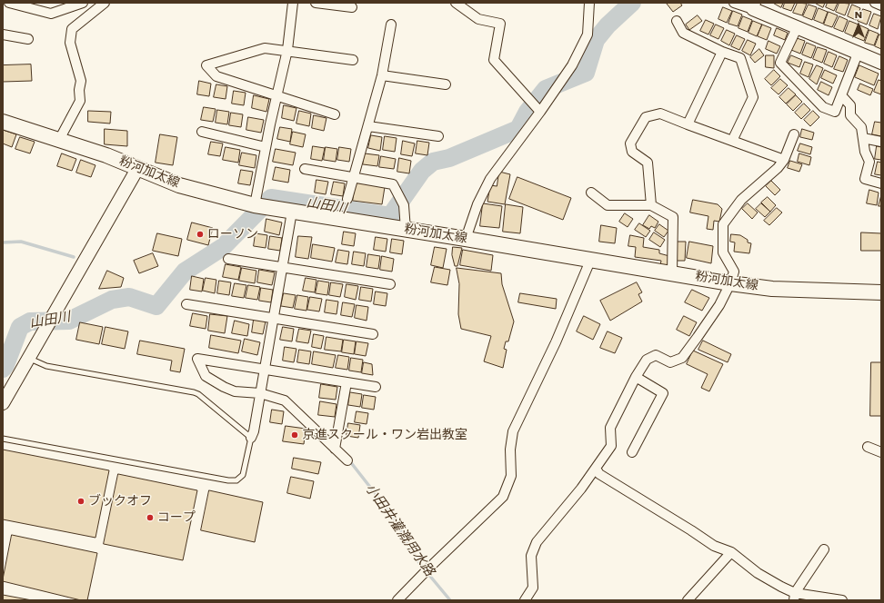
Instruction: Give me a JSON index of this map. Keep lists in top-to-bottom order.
{
  "streets": {
    "main road": ["粉河加太線"]
  },
  "water": ["山田川", "小田井灌漑用水路"],
  "places": [
    "ローソン",
    "京進スクール・ワン岩出教室",
    "ブックオフ",
    "コープ"
  ],
  "north": "top"
}
